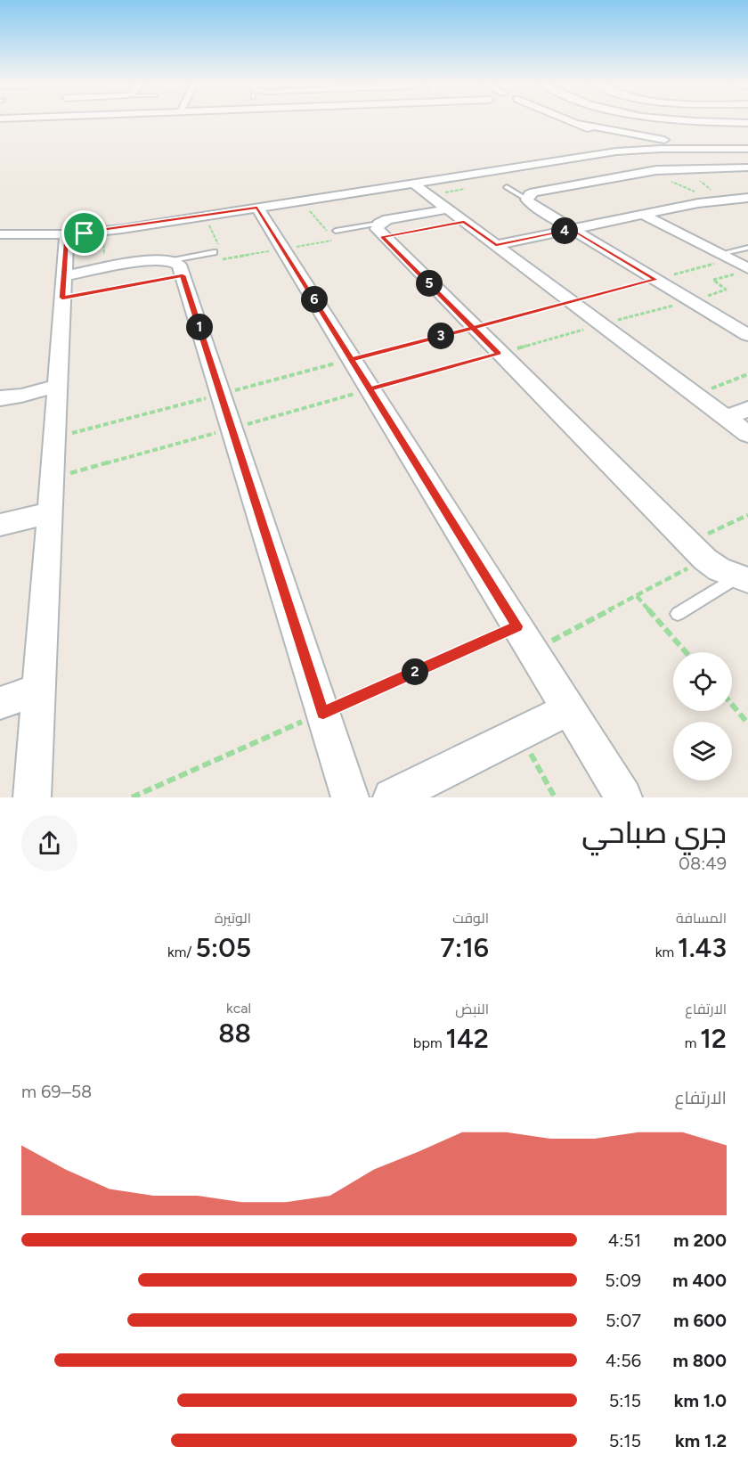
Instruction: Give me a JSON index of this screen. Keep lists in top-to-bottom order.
{
  "page": {
    "pins": [
      "4",
      "5",
      "6",
      "1",
      "3",
      "2"
    ],
    "heading": ["جري صباحي", "08:49"],
    "stats": [
      ["المسافة", "1.43 km"],
      ["الوقت", "7:16"],
      ["الوتيرة", "5:05 /km"],
      ["الارتفاع", "12 m"],
      ["النبض", "142 bpm"],
      ["kcal", "88"]
    ],
    "chart": ["الارتفاع", "58–69 m"],
    "list": [
      {
        "name": "200 m",
        "note": "4:51"
      },
      {
        "name": "400 m",
        "note": "5:09"
      },
      {
        "name": "600 m",
        "note": "5:07"
      },
      {
        "name": "800 m",
        "note": "4:56"
      },
      {
        "name": "1.0 km",
        "note": "5:15"
      },
      {
        "name": "1.2 km",
        "note": "5:15"
      }
    ]
  }
}
